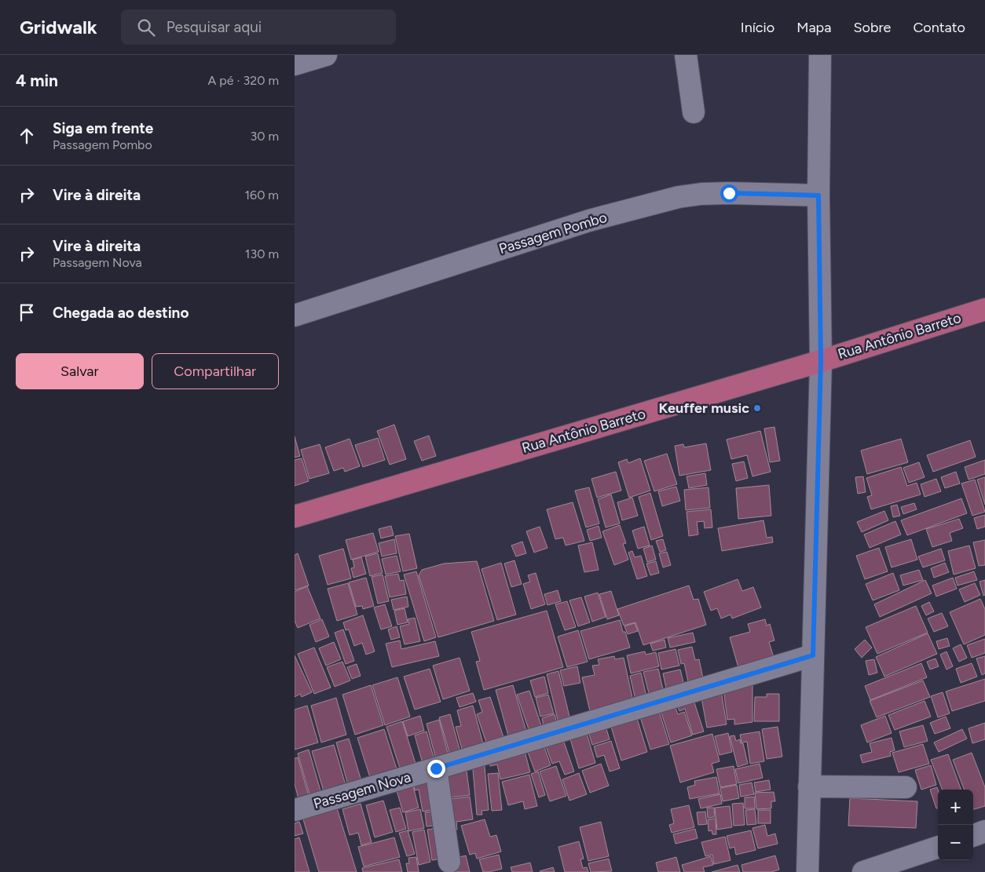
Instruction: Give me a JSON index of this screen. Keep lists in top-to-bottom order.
{
  "streets": {
    "main road": ["Rua Antônio Barreto"],
    "street": ["Passagem Pombo", "Passagem Nova"]
  },
  "places": ["Keuffer music"],
  "page": {
    "header": "Gridwalk",
    "search": "Pesquisar aqui",
    "nav": [
      "Início",
      "Mapa",
      "Sobre",
      "Contato"
    ],
    "heading": ["4 min", "A pé · 320 m"],
    "list": [
      ["Siga em frente", "Passagem Pombo", "30 m"],
      ["Vire à direita", "160 m"],
      ["Vire à direita", "Passagem Nova", "130 m"],
      "Chegada ao destino"
    ],
    "buttons": ["Salvar", "Compartilhar"],
    "map_buttons": ["+", "−"]
  }
}
